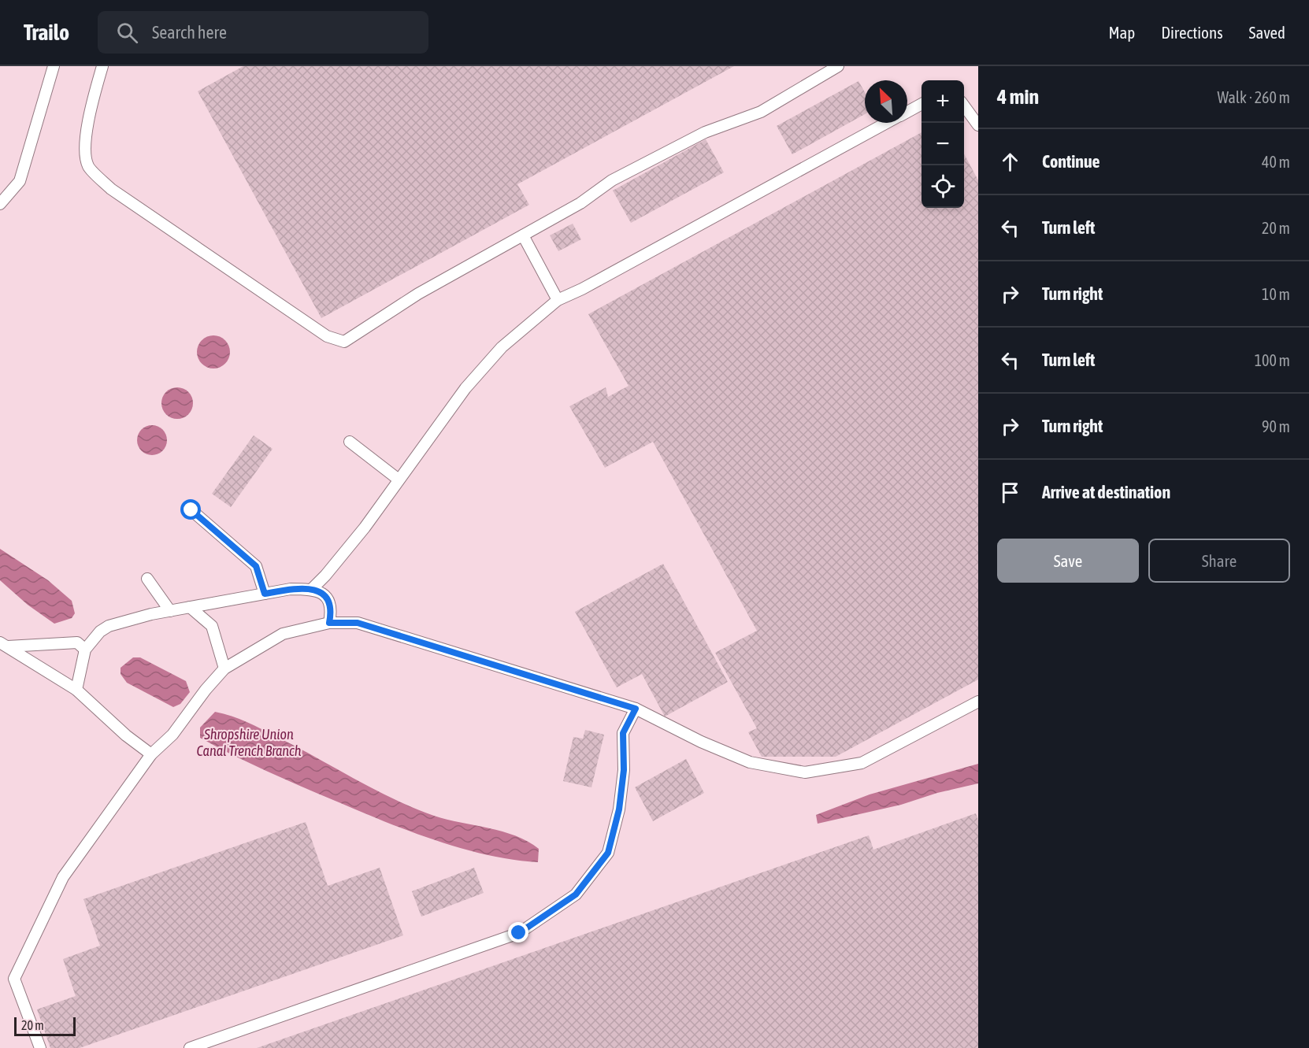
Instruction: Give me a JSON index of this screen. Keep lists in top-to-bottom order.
{
  "water": ["Shropshire Union Canal Trench Branch"],
  "scale_bar": "20 m",
  "north": "top left",
  "page": {
    "header": "Trailo",
    "search": "Search here",
    "nav": ["Map", "Directions", "Saved"],
    "heading": ["4 min", "Walk · 260 m"],
    "map_buttons": ["+", "−"],
    "list": [
      ["Continue", "40 m"],
      ["Turn left", "20 m"],
      ["Turn right", "10 m"],
      ["Turn left", "100 m"],
      ["Turn right", "90 m"],
      "Arrive at destination"
    ],
    "buttons": ["Save", "Share"],
    "scale": "20 m"
  }
}
